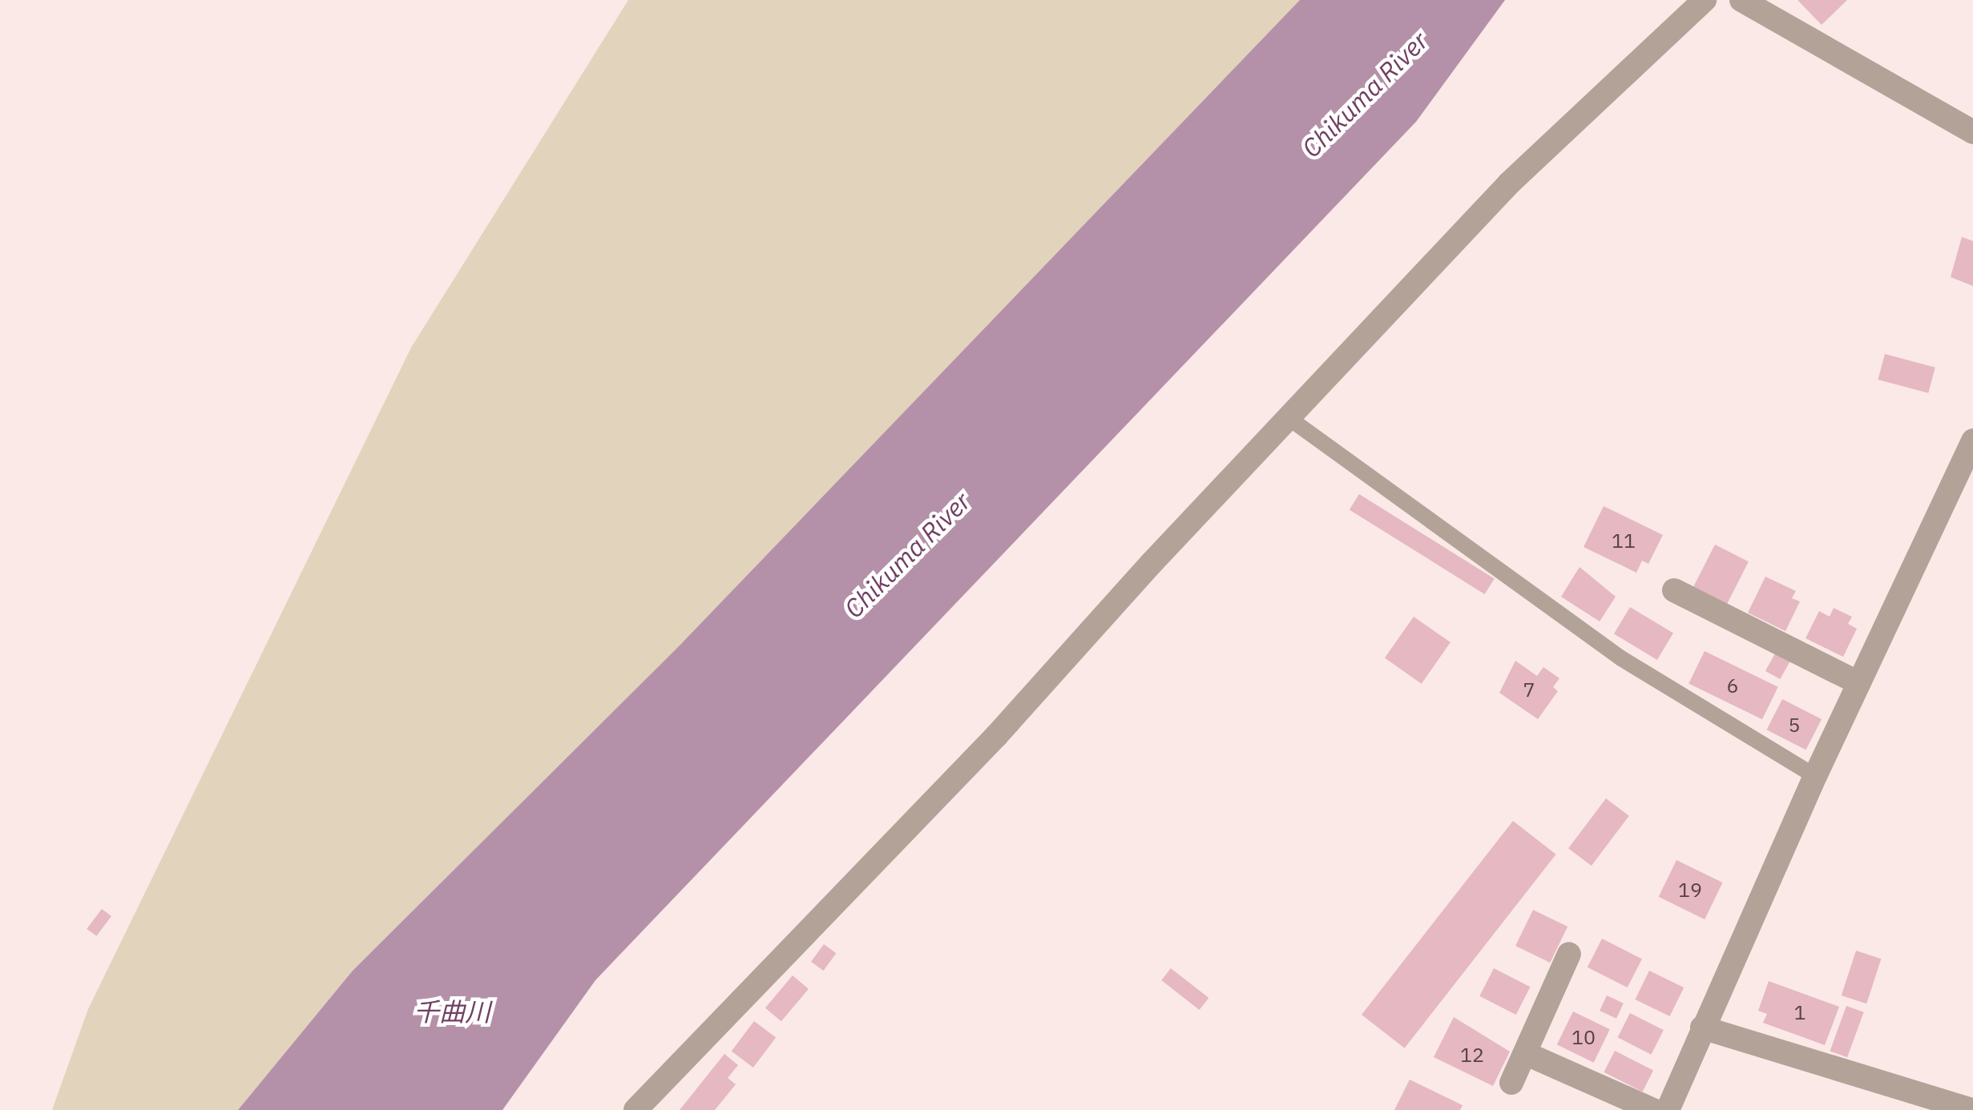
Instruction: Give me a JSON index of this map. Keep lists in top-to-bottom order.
{
  "water": ["Chikuma River", "千曲川"],
  "house_numbers": [
    "11",
    "6",
    "7",
    "5",
    "19",
    "1",
    "10",
    "12"
  ]
}
